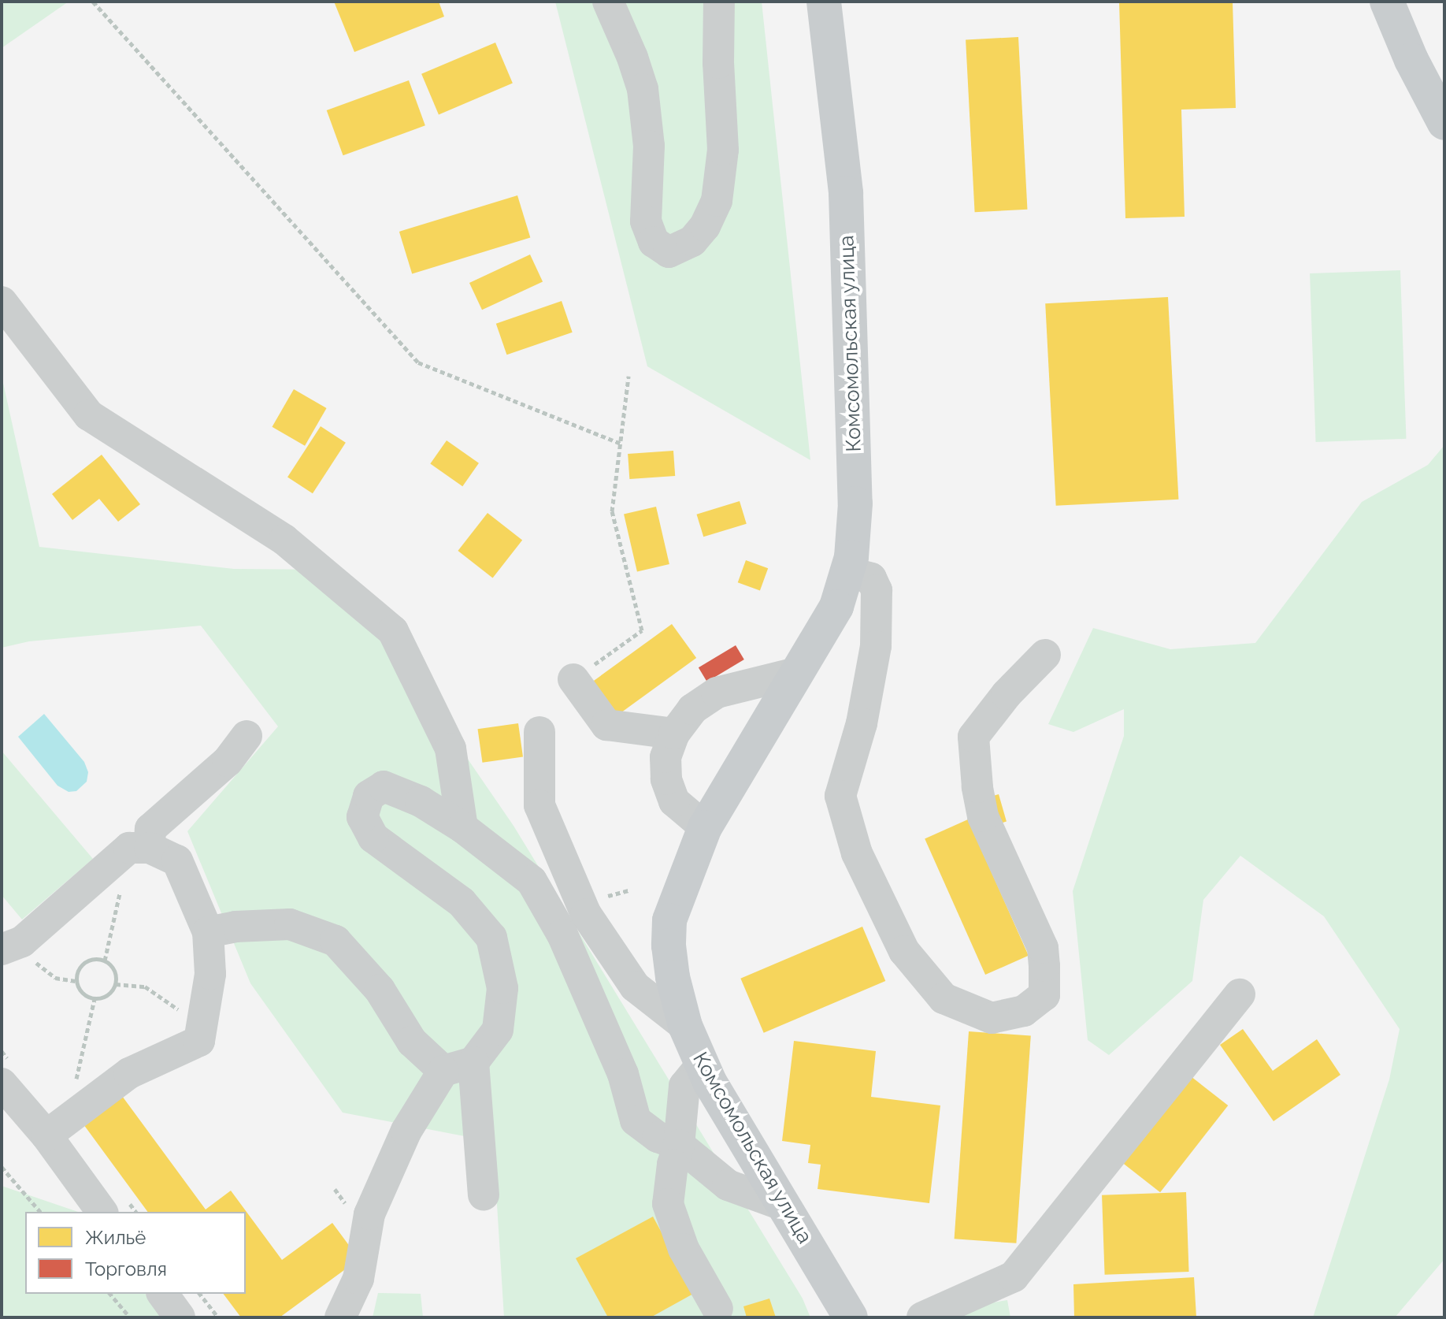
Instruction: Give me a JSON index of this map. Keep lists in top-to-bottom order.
{
  "streets": {
    "main road": ["Комсомольская улица"]
  },
  "legend": ["Жильё", "Торговля"]
}
